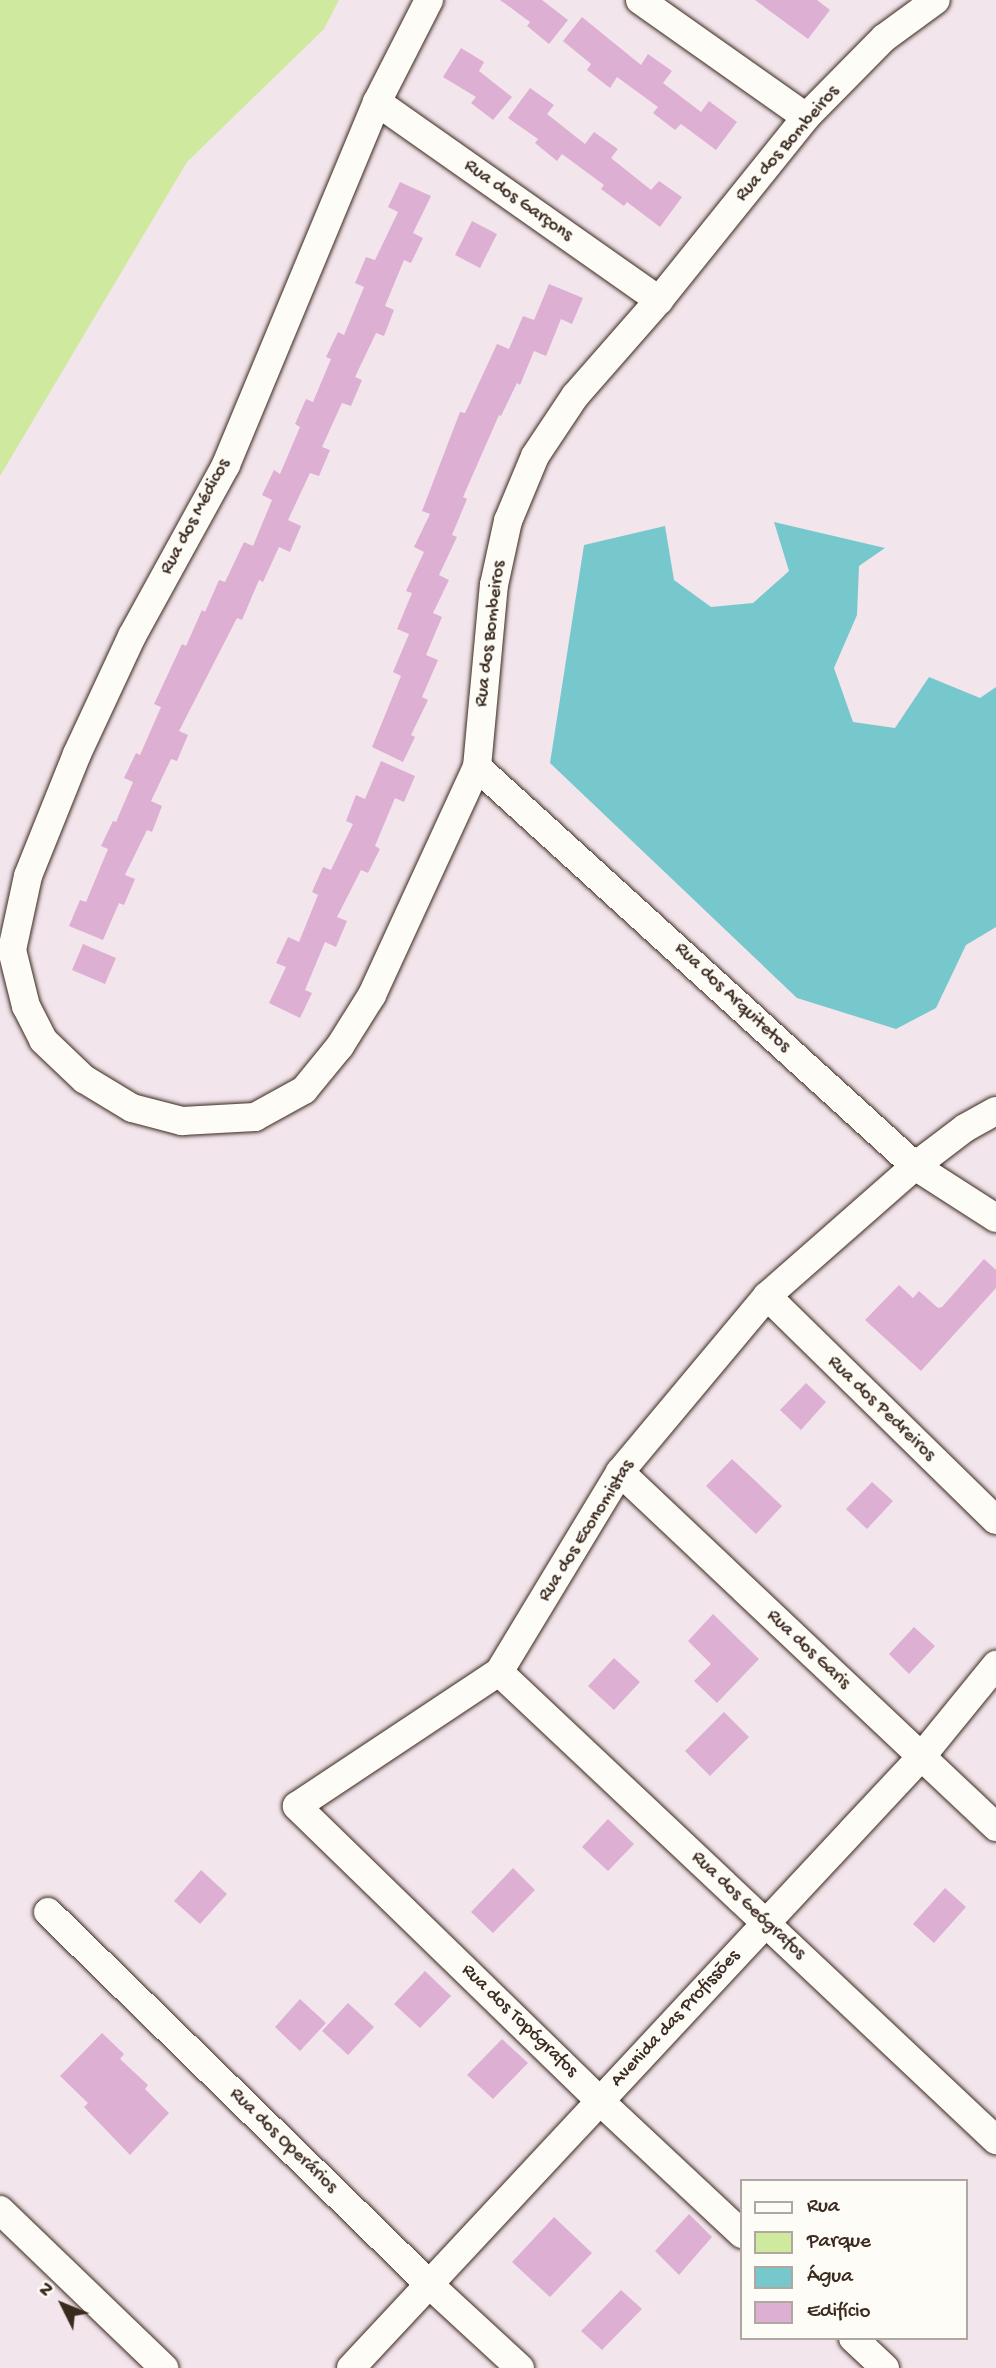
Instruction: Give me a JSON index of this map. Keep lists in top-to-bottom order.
{
  "streets": {
    "street": [
      "Rua dos Bombeiros",
      "Rua dos Garçons",
      "Rua dos Médicos",
      "Rua dos Arquitetos",
      "Rua dos Pedreiros",
      "Rua dos Economistas",
      "Rua dos Garis",
      "Rua dos Geógrafos",
      "Avenida das Profissões",
      "Rua dos Topógrafos",
      "Rua dos Operários"
    ]
  },
  "crossings": [
    ["Rua dos Bombeiros", "Rua dos Garçons"],
    ["Rua dos Bombeiros", "Rua dos Médicos"],
    ["Rua dos Bombeiros", "Rua dos Arquitetos"],
    ["Rua dos Garçons", "Rua dos Médicos"],
    ["Rua dos Arquitetos", "Rua dos Economistas"],
    ["Rua dos Pedreiros", "Rua dos Economistas"],
    ["Rua dos Economistas", "Rua dos Garis"],
    ["Rua dos Economistas", "Rua dos Geógrafos"],
    ["Rua dos Economistas", "Rua dos Topógrafos"],
    ["Rua dos Garis", "Avenida das Profissões"],
    ["Rua dos Geógrafos", "Avenida das Profissões"],
    ["Avenida das Profissões", "Rua dos Topógrafos"],
    ["Avenida das Profissões", "Rua dos Operários"]
  ],
  "legend": [
    "Rua",
    "Parque",
    "Água",
    "Edifício"
  ],
  "north": "top left"
}
